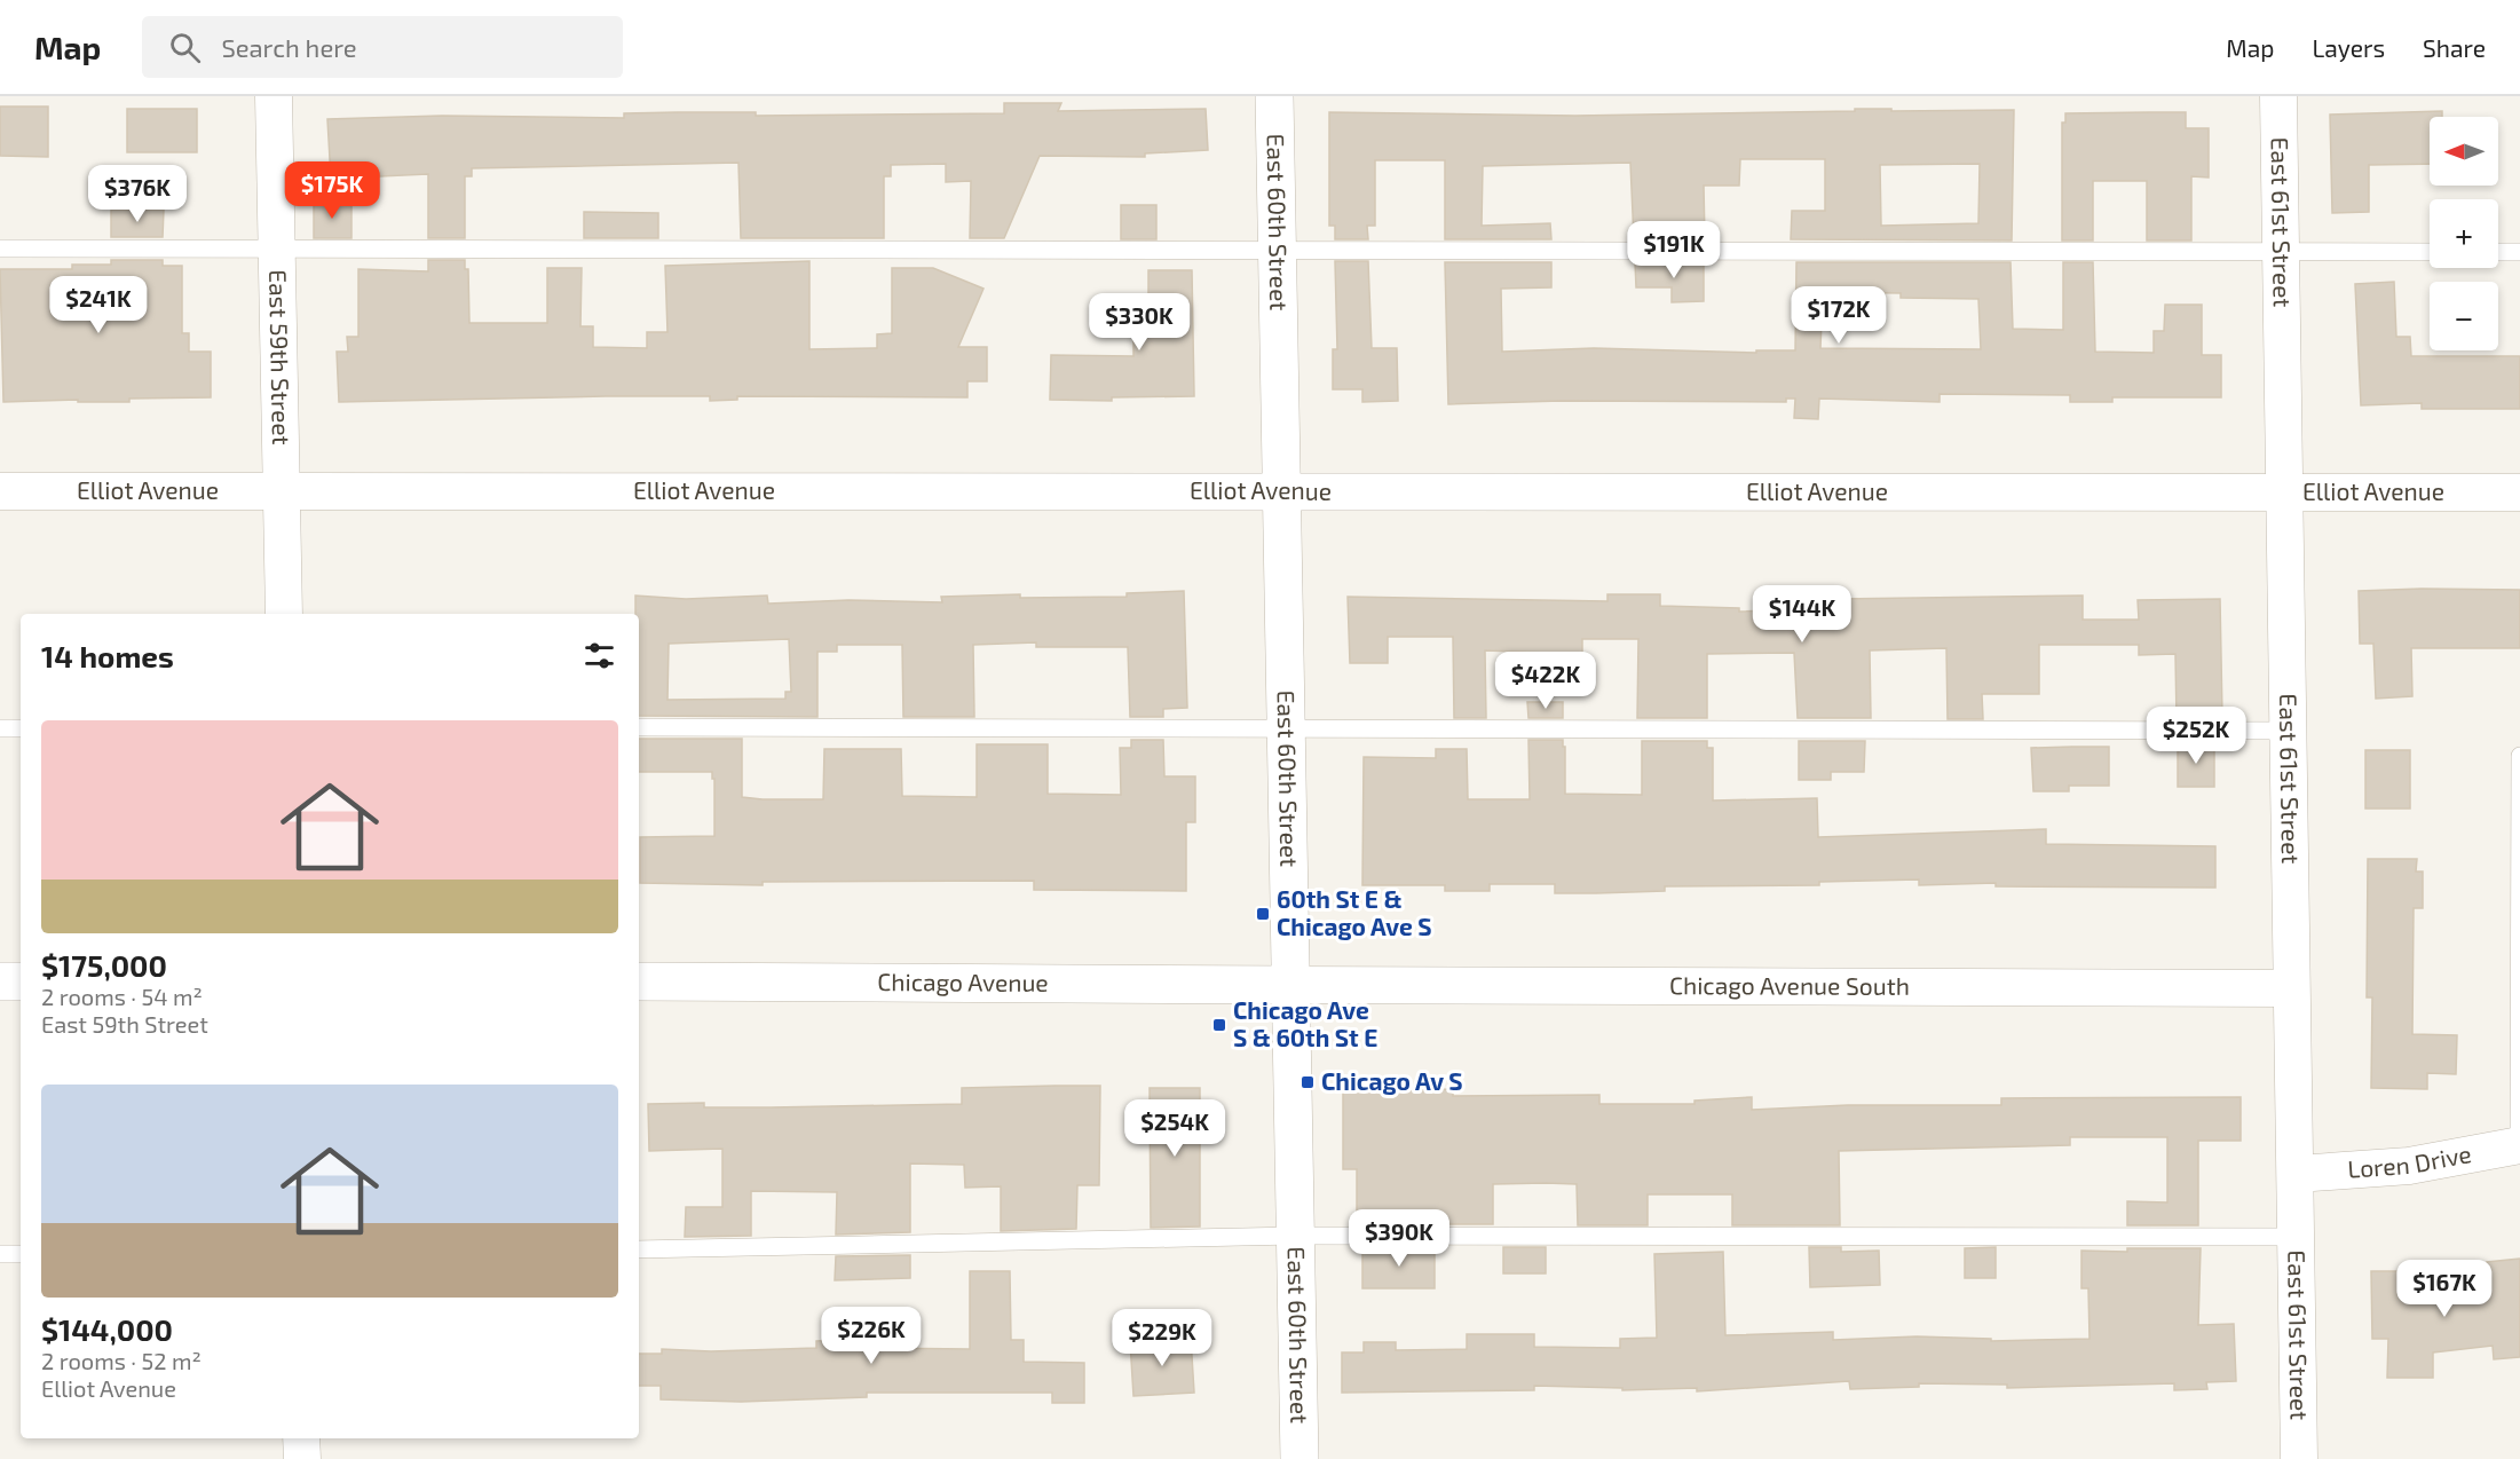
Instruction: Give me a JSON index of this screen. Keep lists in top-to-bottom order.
{
  "streets": {
    "street": [
      "East 60th Street",
      "East 61st Street",
      "East 59th Street",
      "Elliot Avenue",
      "Chicago Avenue",
      "Chicago Avenue South",
      "Loren Drive"
    ]
  },
  "crossings": [
    ["East 60th Street", "Elliot Avenue"],
    ["East 60th Street", "Chicago Avenue"],
    ["East 60th Street", "Chicago Avenue South"],
    ["East 61st Street", "Elliot Avenue"],
    ["East 61st Street", "Chicago Avenue South"],
    ["East 61st Street", "Loren Drive"],
    ["East 59th Street", "Elliot Avenue"],
    ["Chicago Avenue", "Chicago Avenue South"]
  ],
  "places": {
    "transit": ["60th St E & Chicago Ave S", "Chicago Ave S & 60th St E", "Chicago Av S"]
  },
  "north": "left",
  "page": {
    "header": "Map",
    "search": "Search here",
    "nav": ["Map", "Layers", "Share"],
    "map_buttons": ["+", "−"],
    "price": [
      "$175K",
      "$376K",
      "$191K",
      "$241K",
      "$172K",
      "$330K",
      "$144K",
      "$422K",
      "$252K",
      "$254K",
      "$390K",
      "$167K",
      "$226K",
      "$229K"
    ],
    "heading": "14 homes",
    "list": [
      {
        "name": "$175,000",
        "note": "2 rooms · 54 m² · East 59th Street"
      },
      {
        "name": "$144,000",
        "note": "2 rooms · 52 m² · Elliot Avenue"
      }
    ]
  }
}
